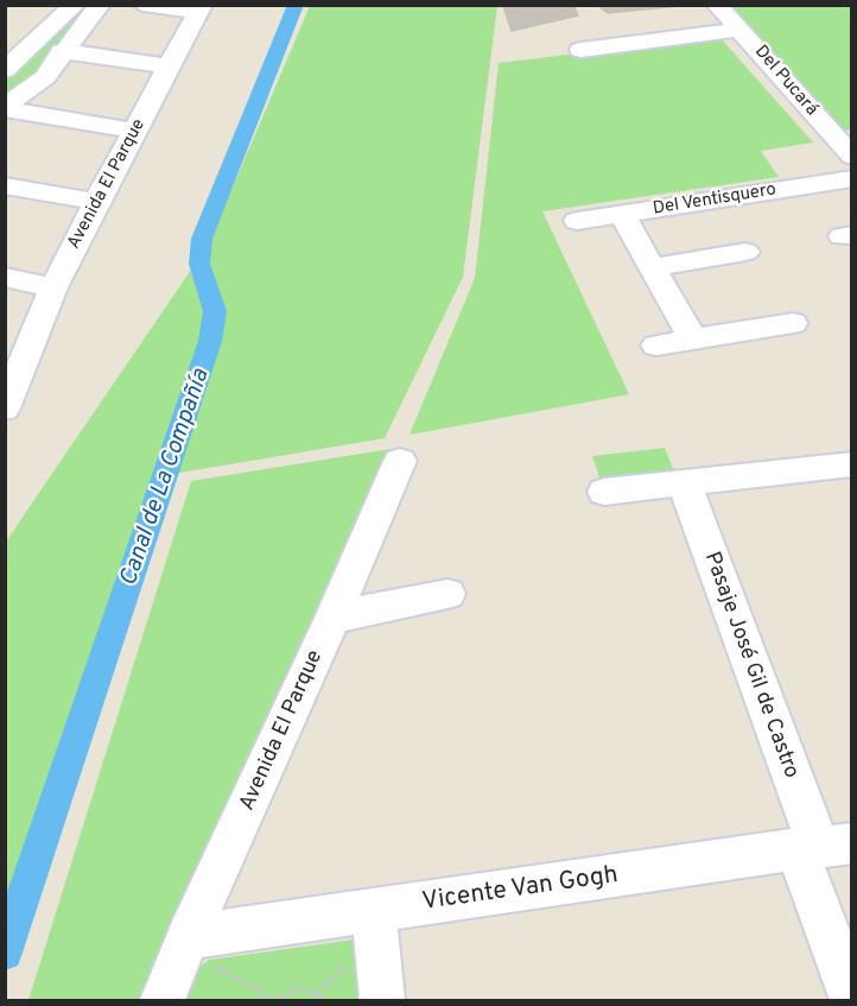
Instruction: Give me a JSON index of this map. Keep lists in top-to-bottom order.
{
  "streets": {
    "street": [
      "Del Pucará",
      "Avenida El Parque",
      "Del Ventisquero",
      "Pasaje José Gil de Castro",
      "Vicente Van Gogh"
    ]
  },
  "crossings": [
    ["Avenida El Parque", "Vicente Van Gogh"],
    ["Pasaje José Gil de Castro", "Vicente Van Gogh"]
  ],
  "water": ["Canal de La Compañía"]
}
